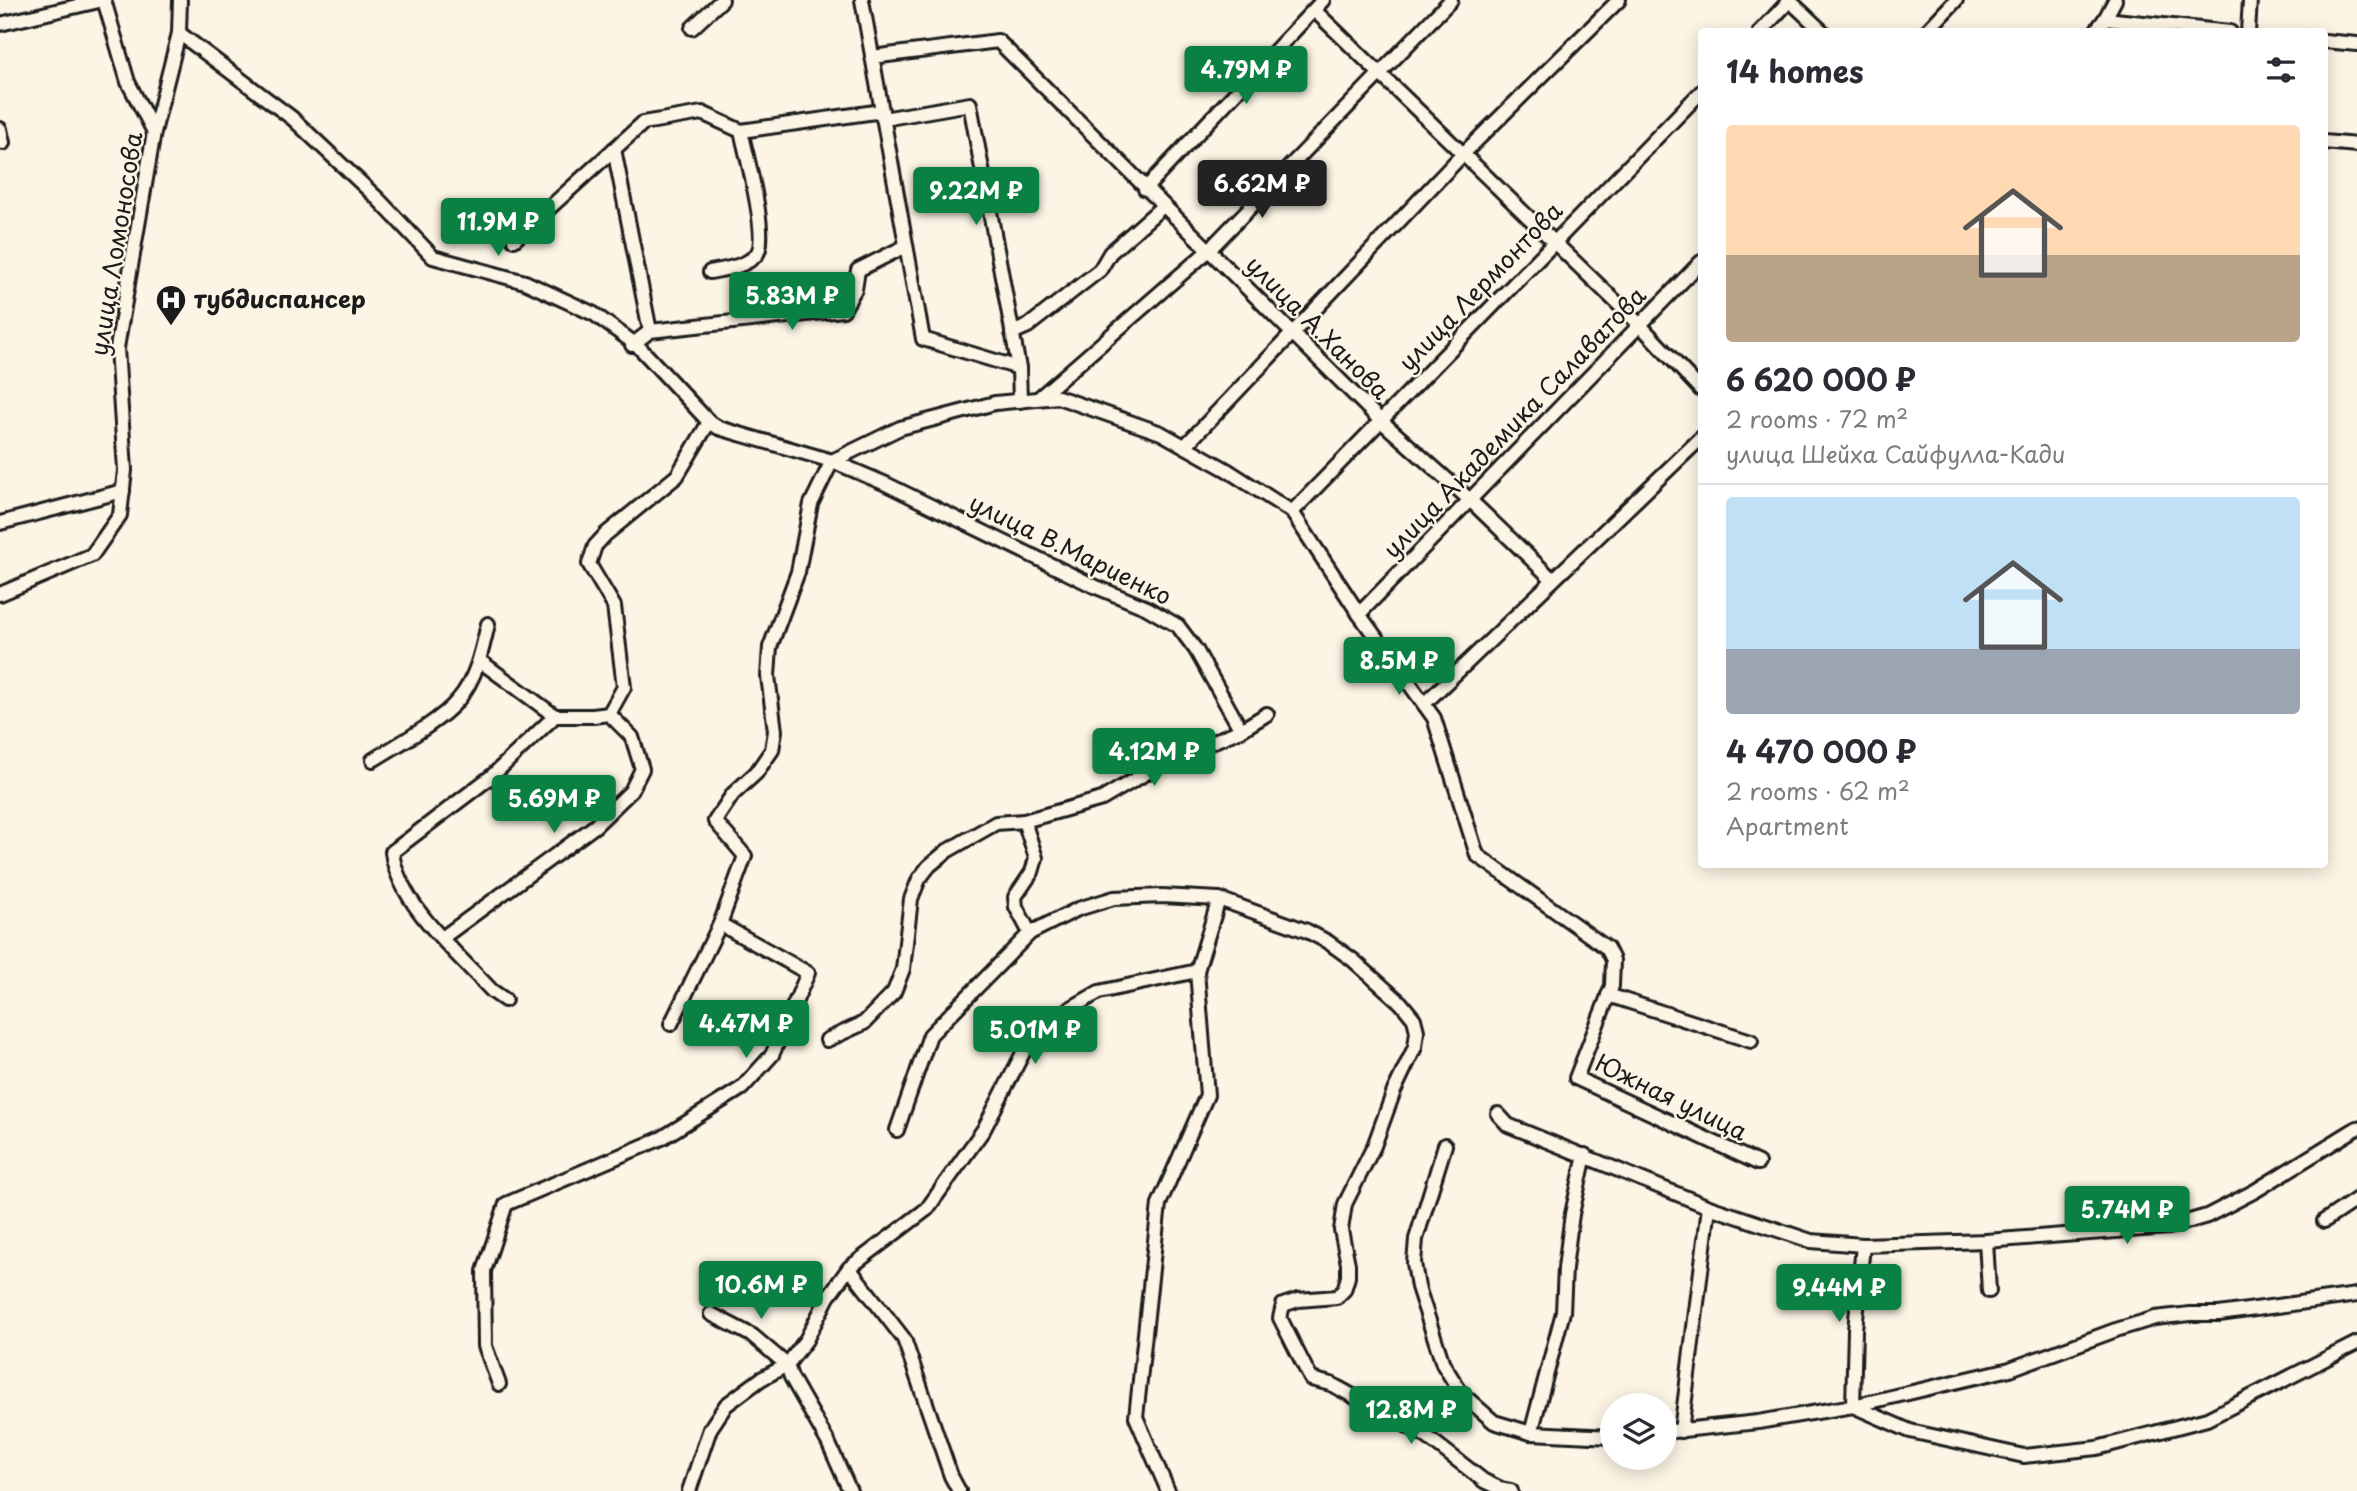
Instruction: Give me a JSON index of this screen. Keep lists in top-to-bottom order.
{
  "streets": {
    "street": [
      "улица Ломоносова",
      "улица Лермонтова",
      "улица А.Ханова",
      "улица Академика Салаватова",
      "улица В.Мариенко",
      "Южная улица"
    ]
  },
  "crossings": [
    ["улица Лермонтова", "улица А.Ханова"],
    ["улица Лермонтова", "Южная улица"],
    ["улица А.Ханова", "улица Академика Салаватова"],
    ["улица Академика Салаватова", "Южная улица"],
    ["улица В.Мариенко", "Южная улица"]
  ],
  "places": {
    "hospital": ["тубдиспансер"]
  },
  "page": {
    "heading": "14 homes",
    "price": [
      "4.79M ₽",
      "6.62M ₽",
      "9.22M ₽",
      "11.9M ₽",
      "5.83M ₽",
      "8.5M ₽",
      "4.12M ₽",
      "5.69M ₽",
      "4.47M ₽",
      "5.01M ₽",
      "5.74M ₽",
      "10.6M ₽",
      "9.44M ₽",
      "12.8M ₽"
    ],
    "list": [
      {
        "name": "6 620 000 ₽",
        "note": "2 rooms · 72 m² · улица Шейха Сайфулла-Кади"
      },
      {
        "name": "4 470 000 ₽",
        "note": "2 rooms · 62 m² · Apartment"
      }
    ]
  }
}
